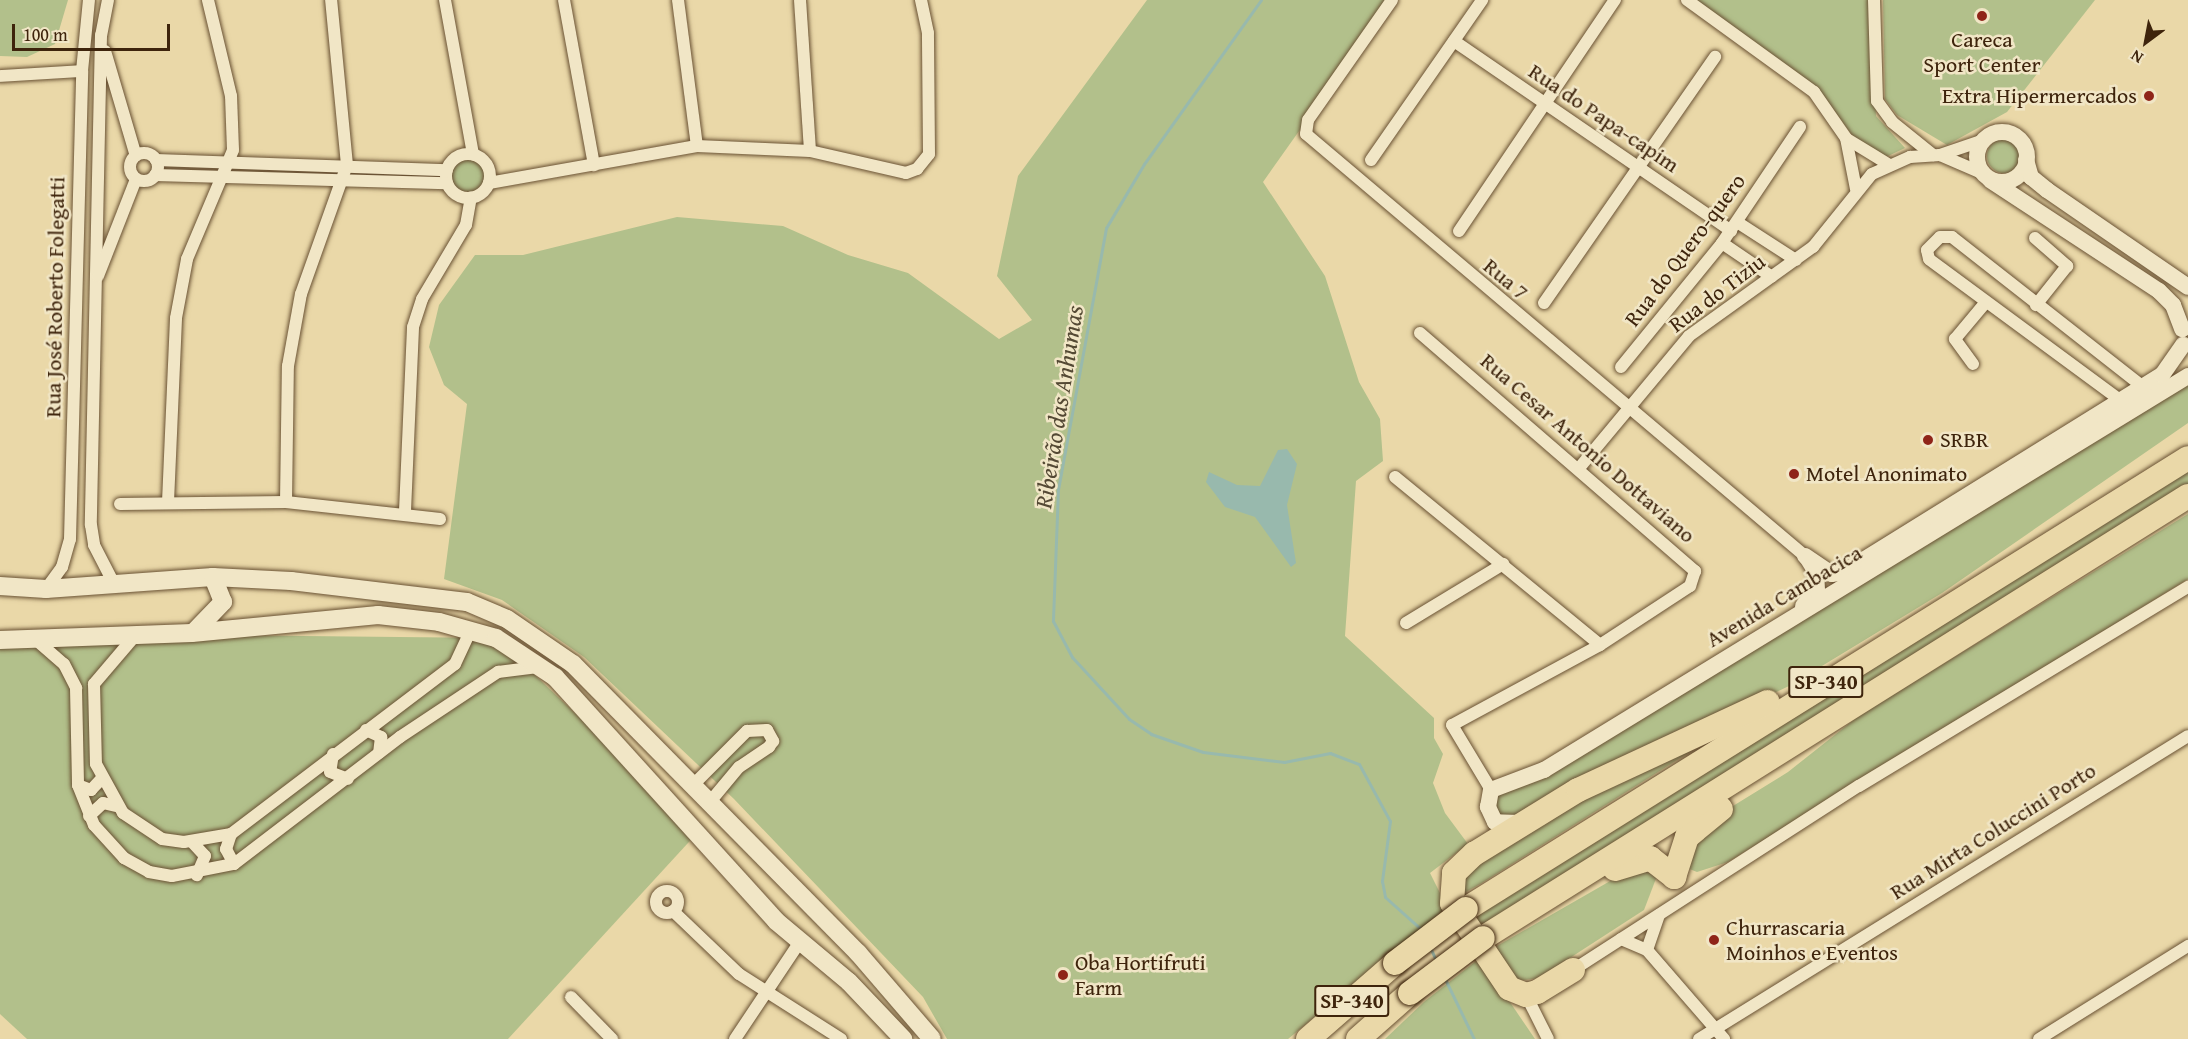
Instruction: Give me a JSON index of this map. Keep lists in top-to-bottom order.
{
  "streets": {
    "highway": ["SP-340"],
    "street": [
      "Rua do Papa-capim",
      "Rua do Quero-quero",
      "Rua 7",
      "Rua do Tiziu",
      "Rua José Roberto Folegatti",
      "Rua Cesar Antonio Dottaviano",
      "Avenida Cambacica",
      "Rua Mirta Coluccini Porto"
    ]
  },
  "crossings": [
    ["Rua do Papa-capim", "Rua do Quero-quero"],
    ["Rua do Papa-capim", "Rua do Tiziu"],
    ["Rua 7", "Rua do Tiziu"],
    ["Rua 7", "Avenida Cambacica"],
    ["Rua do Tiziu", "Rua Cesar Antonio Dottaviano"],
    ["Rua Cesar Antonio Dottaviano", "Avenida Cambacica"]
  ],
  "water": ["Ribeirão das Anhumas"],
  "places": [
    "Careca Sport Center",
    "Extra Hipermercados",
    "SRBR",
    "Motel Anonimato",
    "Churrascaria Moinhos e Eventos",
    "Oba Hortifruti Farm"
  ],
  "scale_bar": "100 m",
  "north": "bottom left"
}
